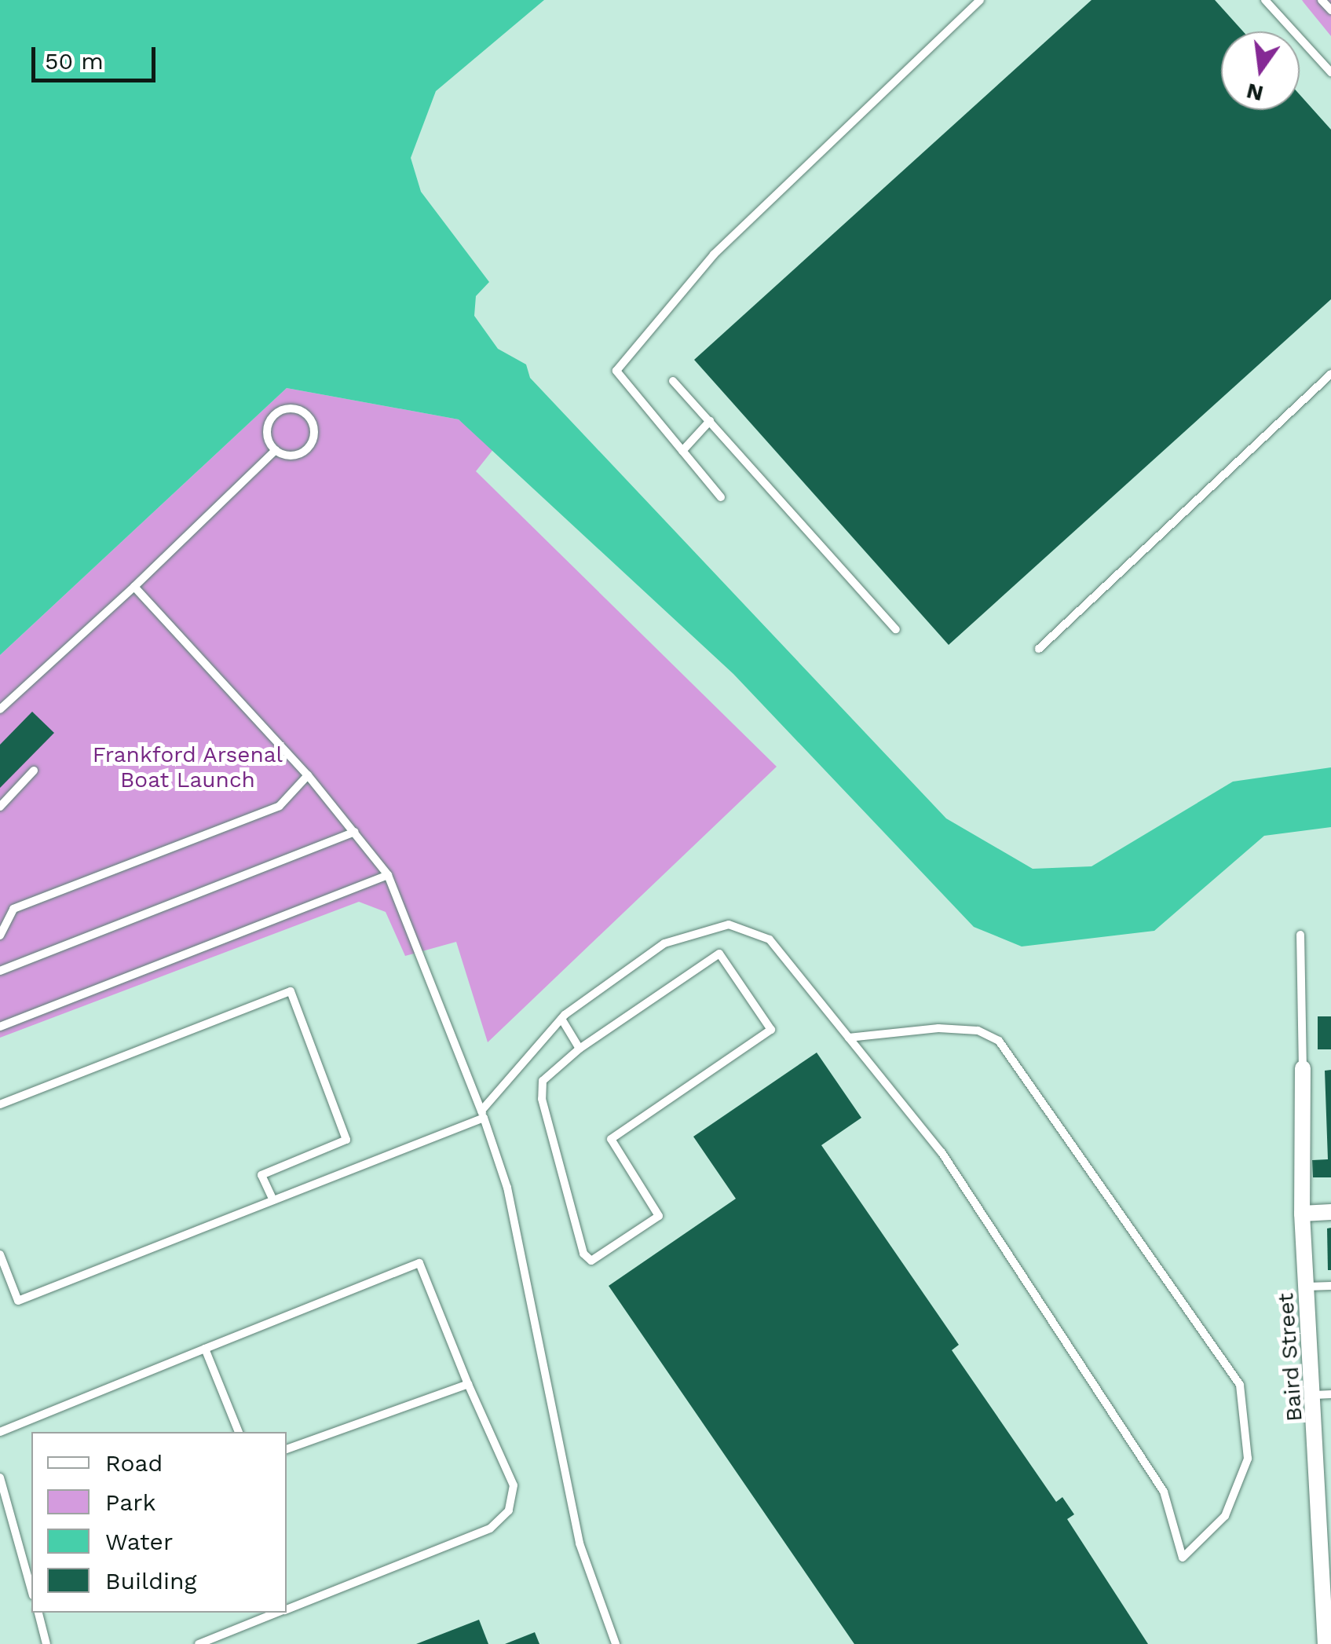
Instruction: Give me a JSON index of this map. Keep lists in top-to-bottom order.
{
  "streets": {
    "street": ["Baird Street"]
  },
  "parks": ["Frankford Arsenal Boat Launch"],
  "legend": [
    "Road",
    "Park",
    "Water",
    "Building"
  ],
  "scale_bar": "50 m",
  "north": "bottom"
}
